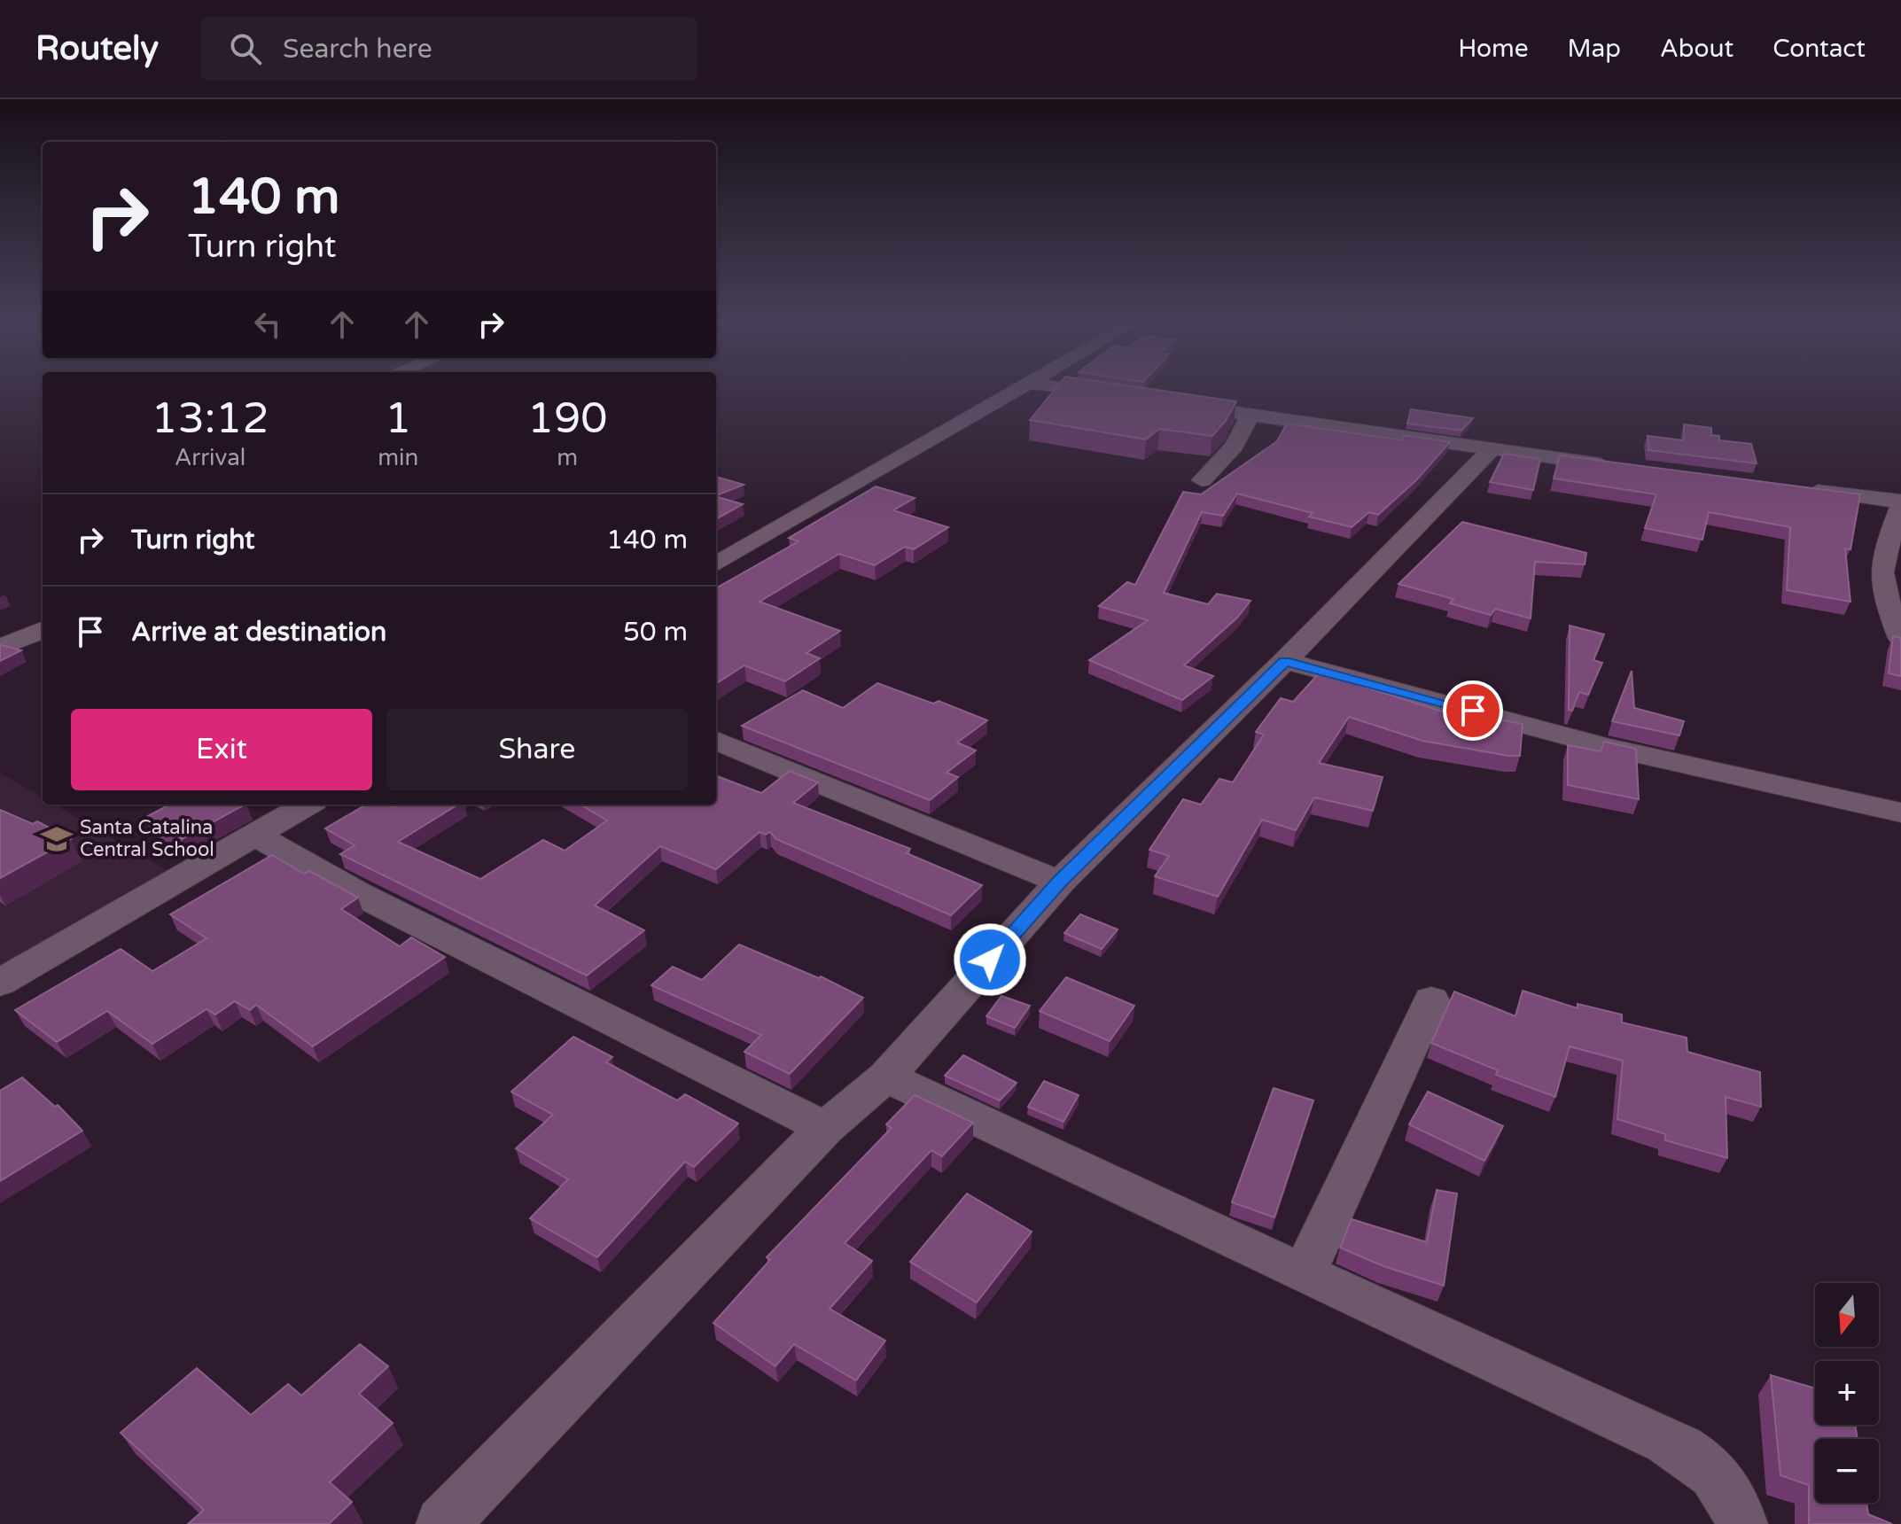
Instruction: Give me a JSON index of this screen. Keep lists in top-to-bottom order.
{
  "places": {
    "school or university": ["Santa Catalina Central School"]
  },
  "north": "bottom",
  "page": {
    "header": "Routely",
    "search": "Search here",
    "nav": [
      "Home",
      "Map",
      "About",
      "Contact"
    ],
    "turn": ["140 m", "Turn right"],
    "eta": [
      "13:12",
      "Arrival",
      "1",
      "min",
      "190",
      "m"
    ],
    "list": [
      {
        "name": "Turn right",
        "value": "140 m"
      },
      {
        "name": "Arrive at destination",
        "value": "50 m"
      }
    ],
    "buttons": ["Exit", "Share"],
    "map_buttons": ["+", "−"]
  }
}
